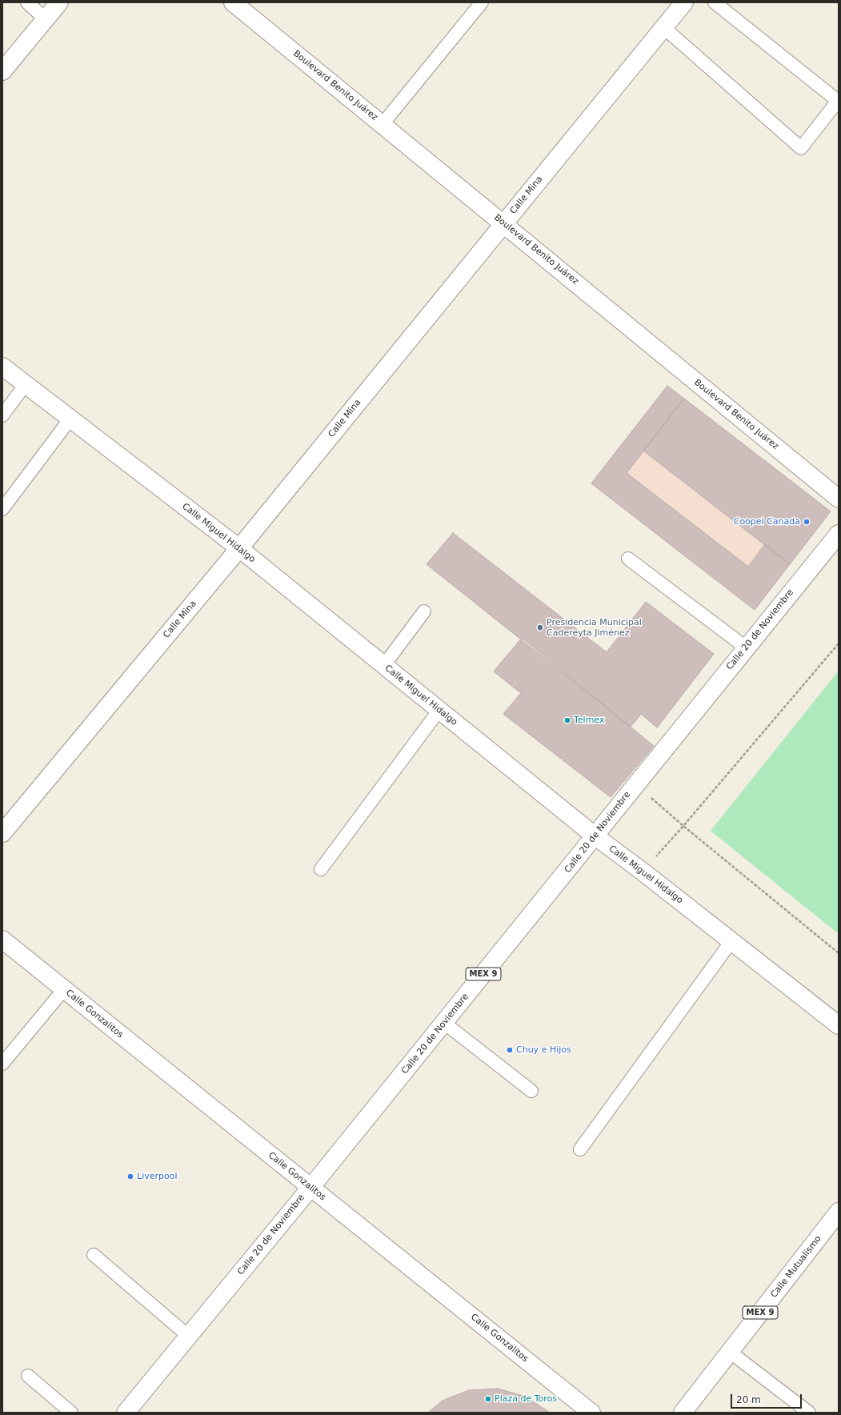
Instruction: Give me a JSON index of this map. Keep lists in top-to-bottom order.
{
  "streets": {
    "street": [
      "Boulevard Benito Juárez",
      "Calle Mina",
      "Calle Miguel Hidalgo",
      "Calle 20 de Noviembre",
      "MEX 9",
      "Calle Gonzalitos",
      "Calle Mutualismo"
    ]
  },
  "crossings": [
    ["Boulevard Benito Juárez", "Calle Mina"],
    ["Calle Mina", "Calle Miguel Hidalgo"],
    ["Calle Miguel Hidalgo", "Calle 20 de Noviembre"],
    ["Calle 20 de Noviembre", "Calle Gonzalitos"]
  ],
  "places": [
    "Coopel Canada",
    "Presidencia Municipal Cadereyta Jiménez",
    "Telmex",
    "Chuy e Hijos",
    "Liverpool",
    "Plaza de Toros"
  ],
  "scale_bar": "20 m"
}
